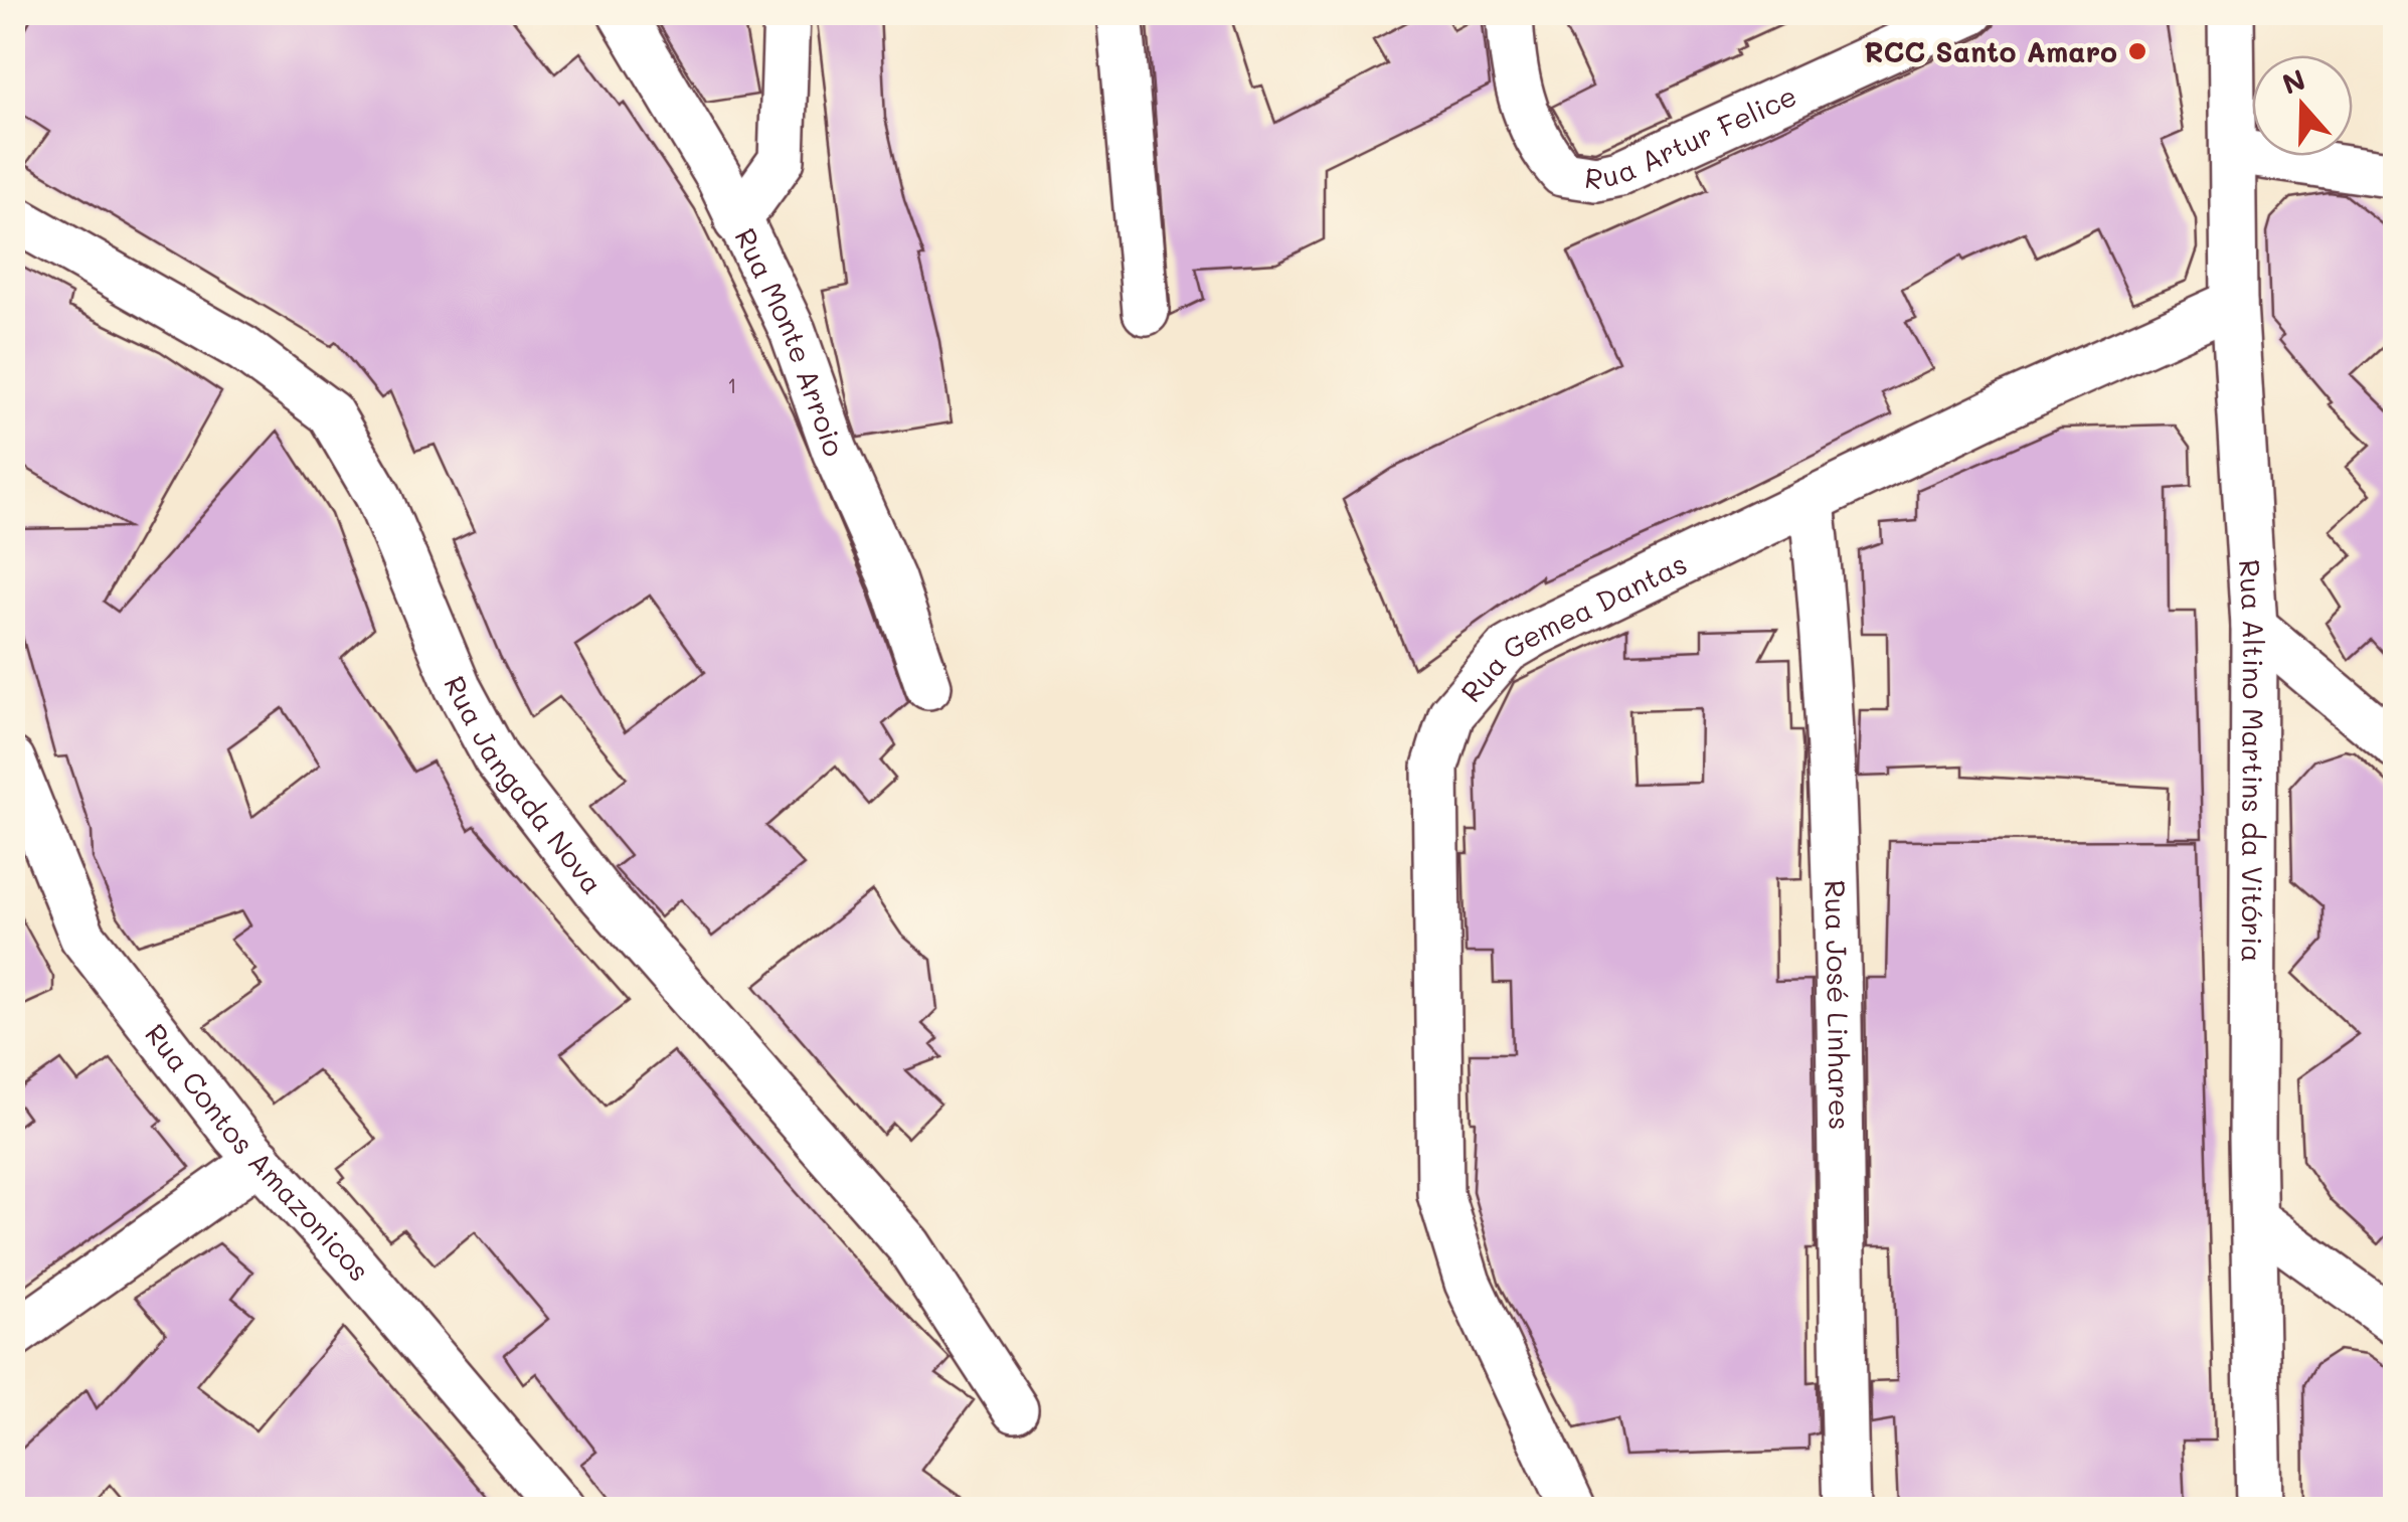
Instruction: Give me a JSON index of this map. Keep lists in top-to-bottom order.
{
  "streets": {
    "street": [
      "Rua Artur Felice",
      "Rua Monte Arroio",
      "Rua Gemea Dantas",
      "Rua Altino Martins da Vitória",
      "Rua Jangada Nova",
      "Rua José Linhares",
      "Rua Contos Amazonicos"
    ]
  },
  "crossings": [
    ["Rua Gemea Dantas", "Rua Altino Martins da Vitória"],
    ["Rua Gemea Dantas", "Rua José Linhares"]
  ],
  "places": ["RCC Santo Amaro"],
  "house_numbers": ["1"],
  "north": "top"
}
